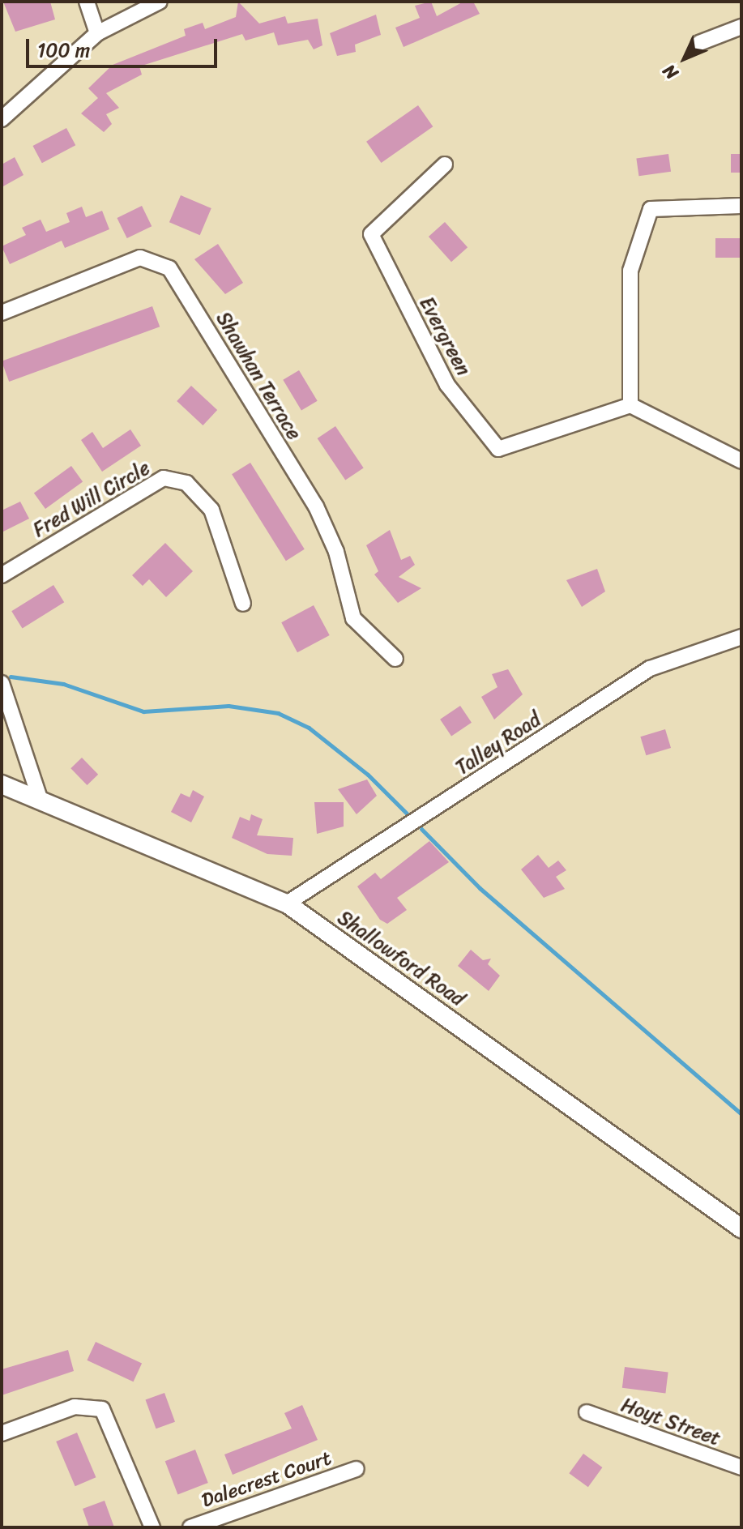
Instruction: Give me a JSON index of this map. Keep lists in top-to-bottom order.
{
  "streets": {
    "street": [
      "Evergreen",
      "Shawhan Terrace",
      "Fred Will Circle",
      "Talley Road",
      "Shallowford Road",
      "Hoyt Street",
      "Dalecrest Court"
    ]
  },
  "crossings": [
    ["Talley Road", "Shallowford Road"]
  ],
  "scale_bar": "100 m",
  "north": "bottom left"
}
